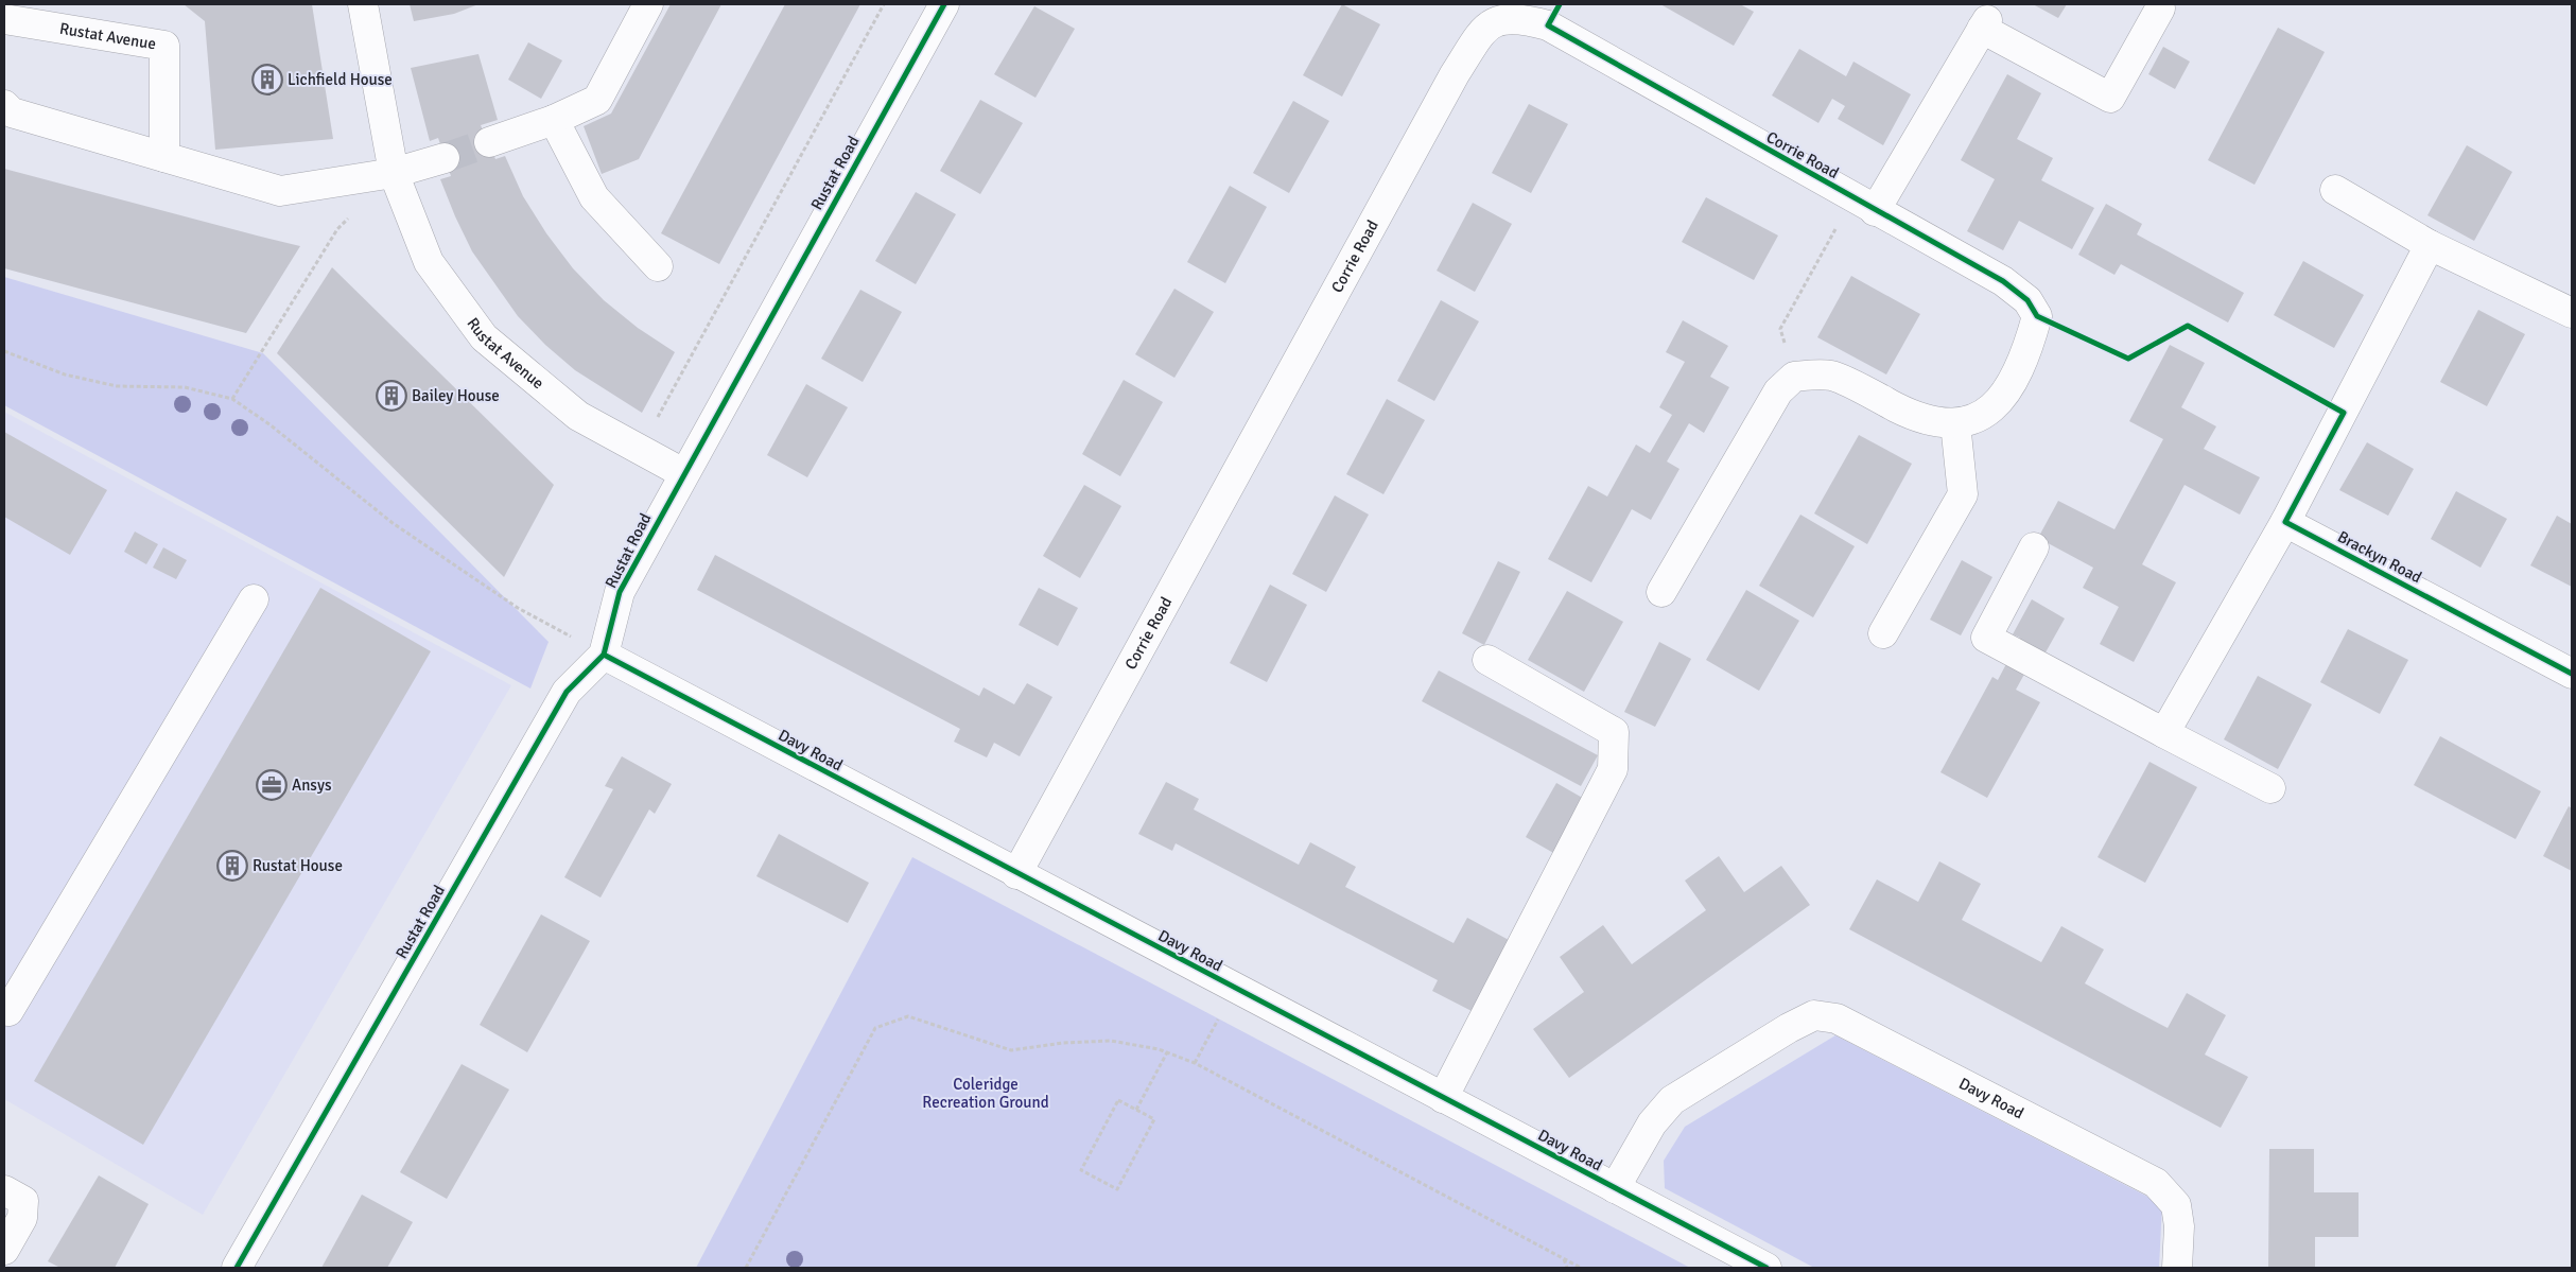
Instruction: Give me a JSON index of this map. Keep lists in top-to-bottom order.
{
  "streets": {
    "street": [
      "Rustat Avenue",
      "Corrie Road",
      "Rustat Road",
      "Brackyn Road",
      "Davy Road"
    ]
  },
  "crossings": [
    ["Rustat Avenue", "Rustat Road"],
    ["Corrie Road", "Davy Road"],
    ["Rustat Road", "Davy Road"]
  ],
  "parks": ["Coleridge Recreation Ground"],
  "places": {
    "building": ["Lichfield House", "Bailey House", "Rustat House"],
    "office": ["Ansys"]
  }
}
